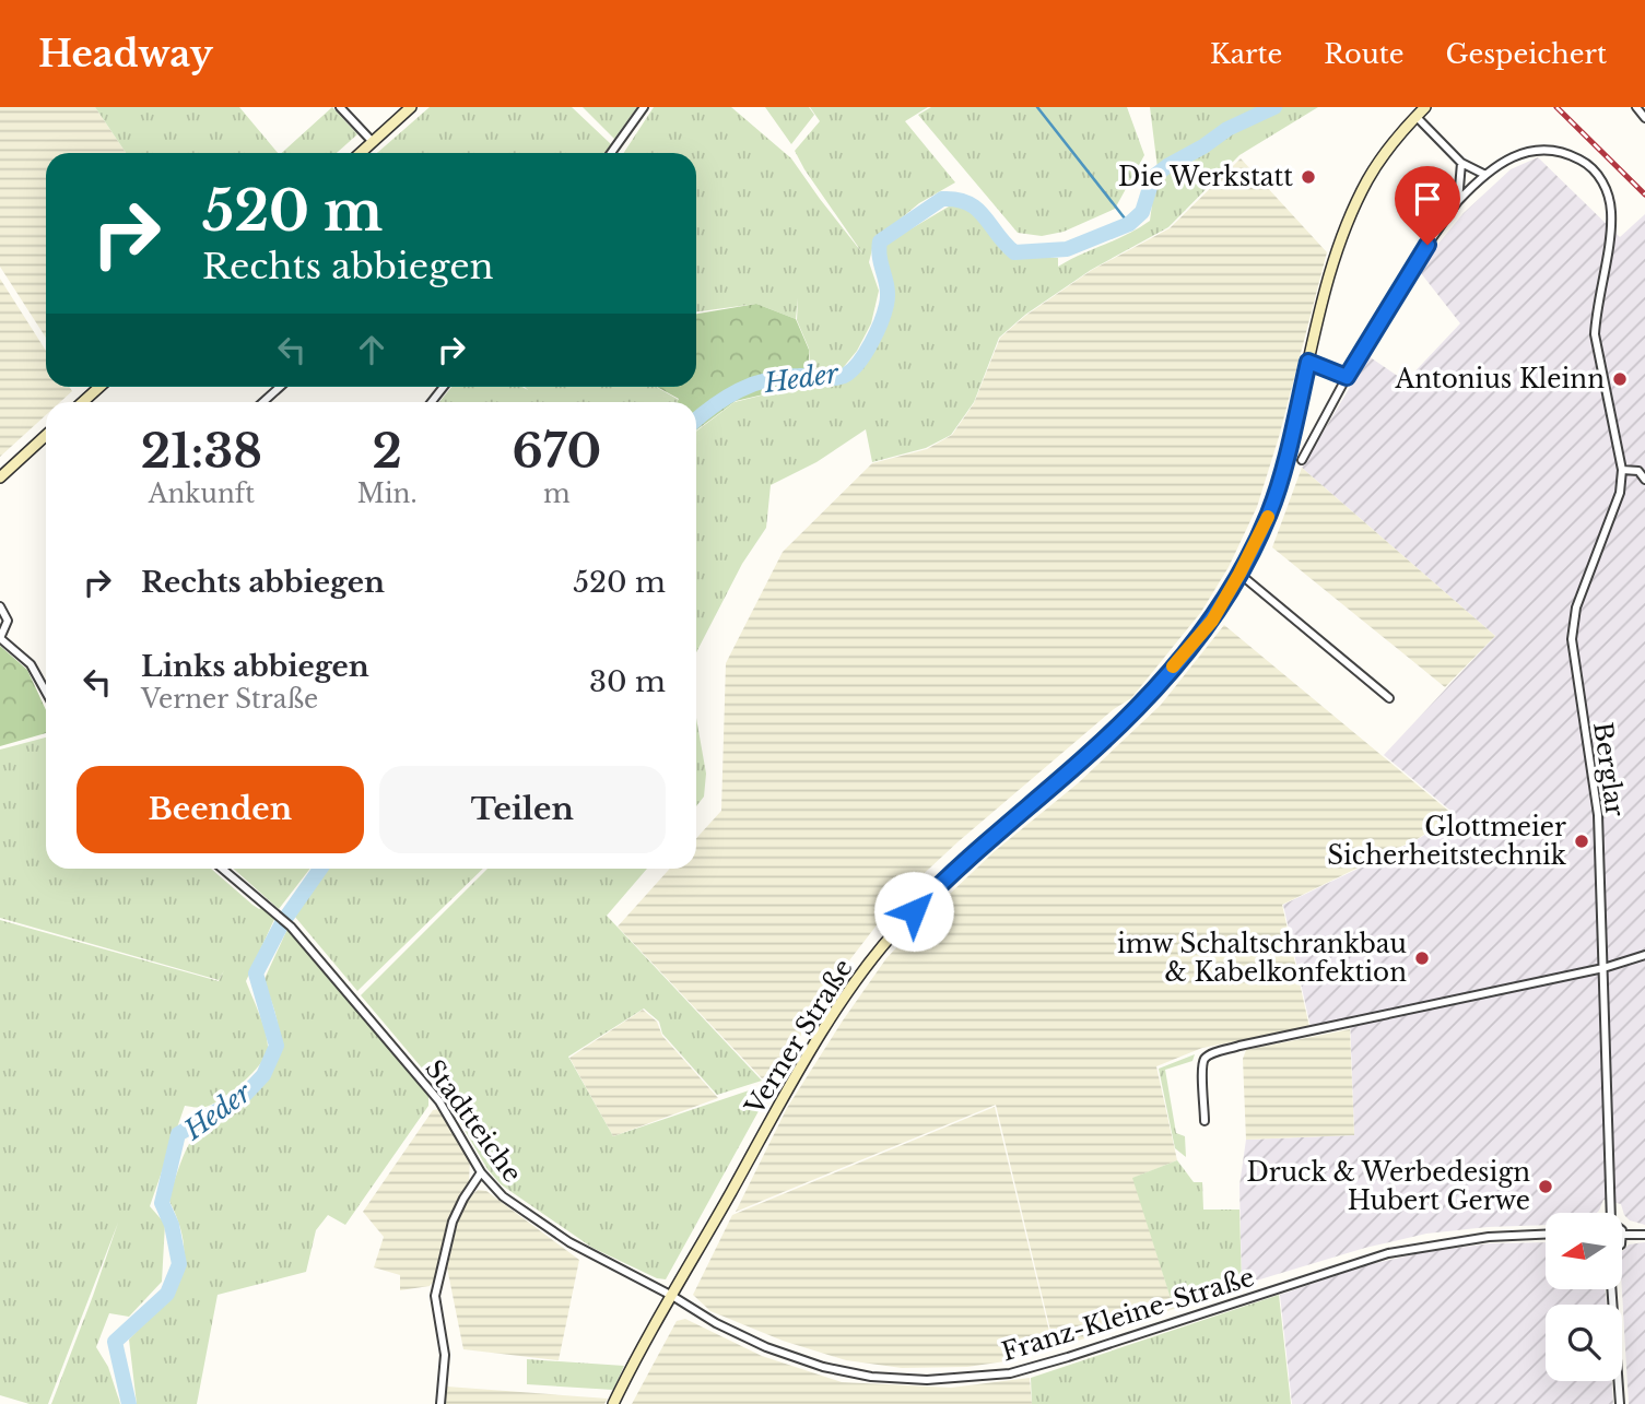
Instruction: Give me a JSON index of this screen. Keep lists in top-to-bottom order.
{
  "streets": {
    "main road": ["Verner Straße"],
    "street": ["Berglar", "Stadtteiche", "Franz-Kleine-Straße"]
  },
  "crossings": [
    ["Verner Straße", "Stadtteiche"],
    ["Verner Straße", "Franz-Kleine-Straße"],
    ["Stadtteiche", "Franz-Kleine-Straße"]
  ],
  "water": ["Heder"],
  "places": [
    "Die Werkstatt",
    "Antonius Kleinn",
    "Glottmeier Sicherheitstechnik",
    "imw Schaltschrankbau & Kabelkonfektion",
    "Druck & Werbedesign Hubert Gerwe"
  ],
  "north": "left",
  "page": {
    "header": "Headway",
    "nav": ["Karte", "Route", "Gespeichert"],
    "turn": ["520 m", "Rechts abbiegen"],
    "eta": [
      "21:38",
      "Ankunft",
      "2",
      "Min.",
      "670",
      "m"
    ],
    "list": [
      {
        "name": "Rechts abbiegen",
        "value": "520 m"
      },
      {
        "name": "Links abbiegen",
        "note": "Verner Straße",
        "value": "30 m"
      }
    ],
    "buttons": ["Beenden", "Teilen"]
  }
}
